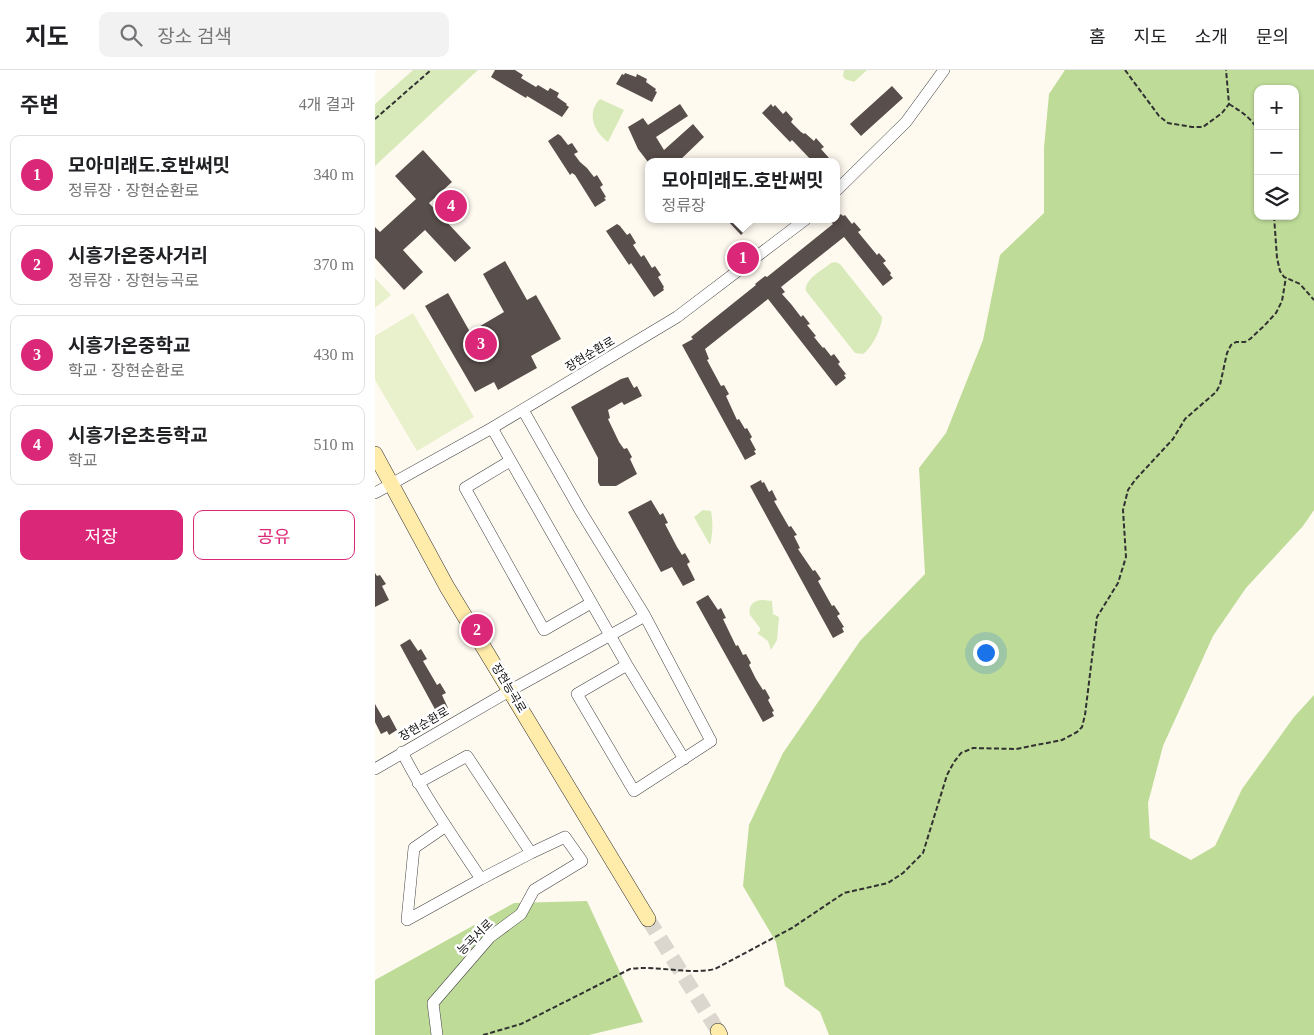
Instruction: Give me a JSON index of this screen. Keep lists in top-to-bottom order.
{
  "streets": {
    "main road": ["장현능곡로"],
    "street": ["장현순환로", "능곡서로"]
  },
  "crossings": [
    ["장현순환로", "장현능곡로"]
  ],
  "page": {
    "header": "지도",
    "search": "장소 검색",
    "nav": [
      "홈",
      "지도",
      "소개",
      "문의"
    ],
    "heading": ["주변", "4개 결과"],
    "map_buttons": ["+", "−"],
    "list": [
      {
        "mark": "1",
        "name": "모아미래도.호반써밋",
        "note": "정류장 · 장현순환로",
        "value": "340 m"
      },
      {
        "mark": "2",
        "name": "시흥가온중사거리",
        "note": "정류장 · 장현능곡로",
        "value": "370 m"
      },
      {
        "mark": "3",
        "name": "시흥가온중학교",
        "note": "학교 · 장현순환로",
        "value": "430 m"
      },
      {
        "mark": "4",
        "name": "시흥가온초등학교",
        "note": "학교",
        "value": "510 m"
      }
    ],
    "popup": ["모아미래도.호반써밋", "정류장"],
    "pins": [
      "4",
      "1",
      "3",
      "2"
    ],
    "buttons": ["저장", "공유"]
  }
}
